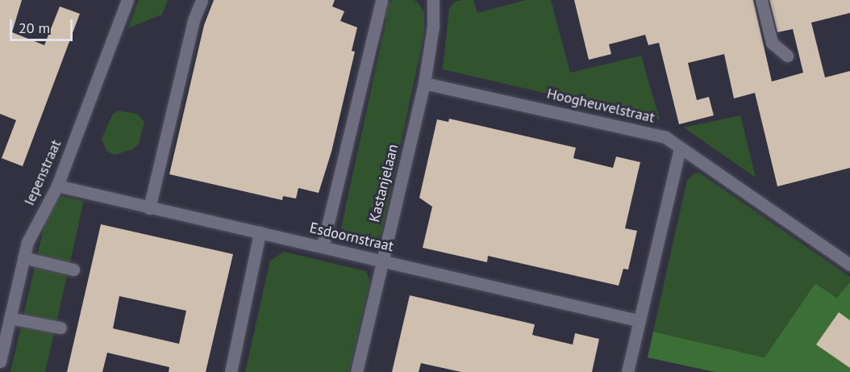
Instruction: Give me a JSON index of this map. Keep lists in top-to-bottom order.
{
  "streets": {
    "street": [
      "Hoogheuvelstraat",
      "Iepenstraat",
      "Kastanjelaan",
      "Esdoornstraat"
    ]
  },
  "crossings": [
    ["Hoogheuvelstraat", "Kastanjelaan"],
    ["Iepenstraat", "Esdoornstraat"],
    ["Kastanjelaan", "Esdoornstraat"]
  ],
  "scale_bar": "20 m"
}
